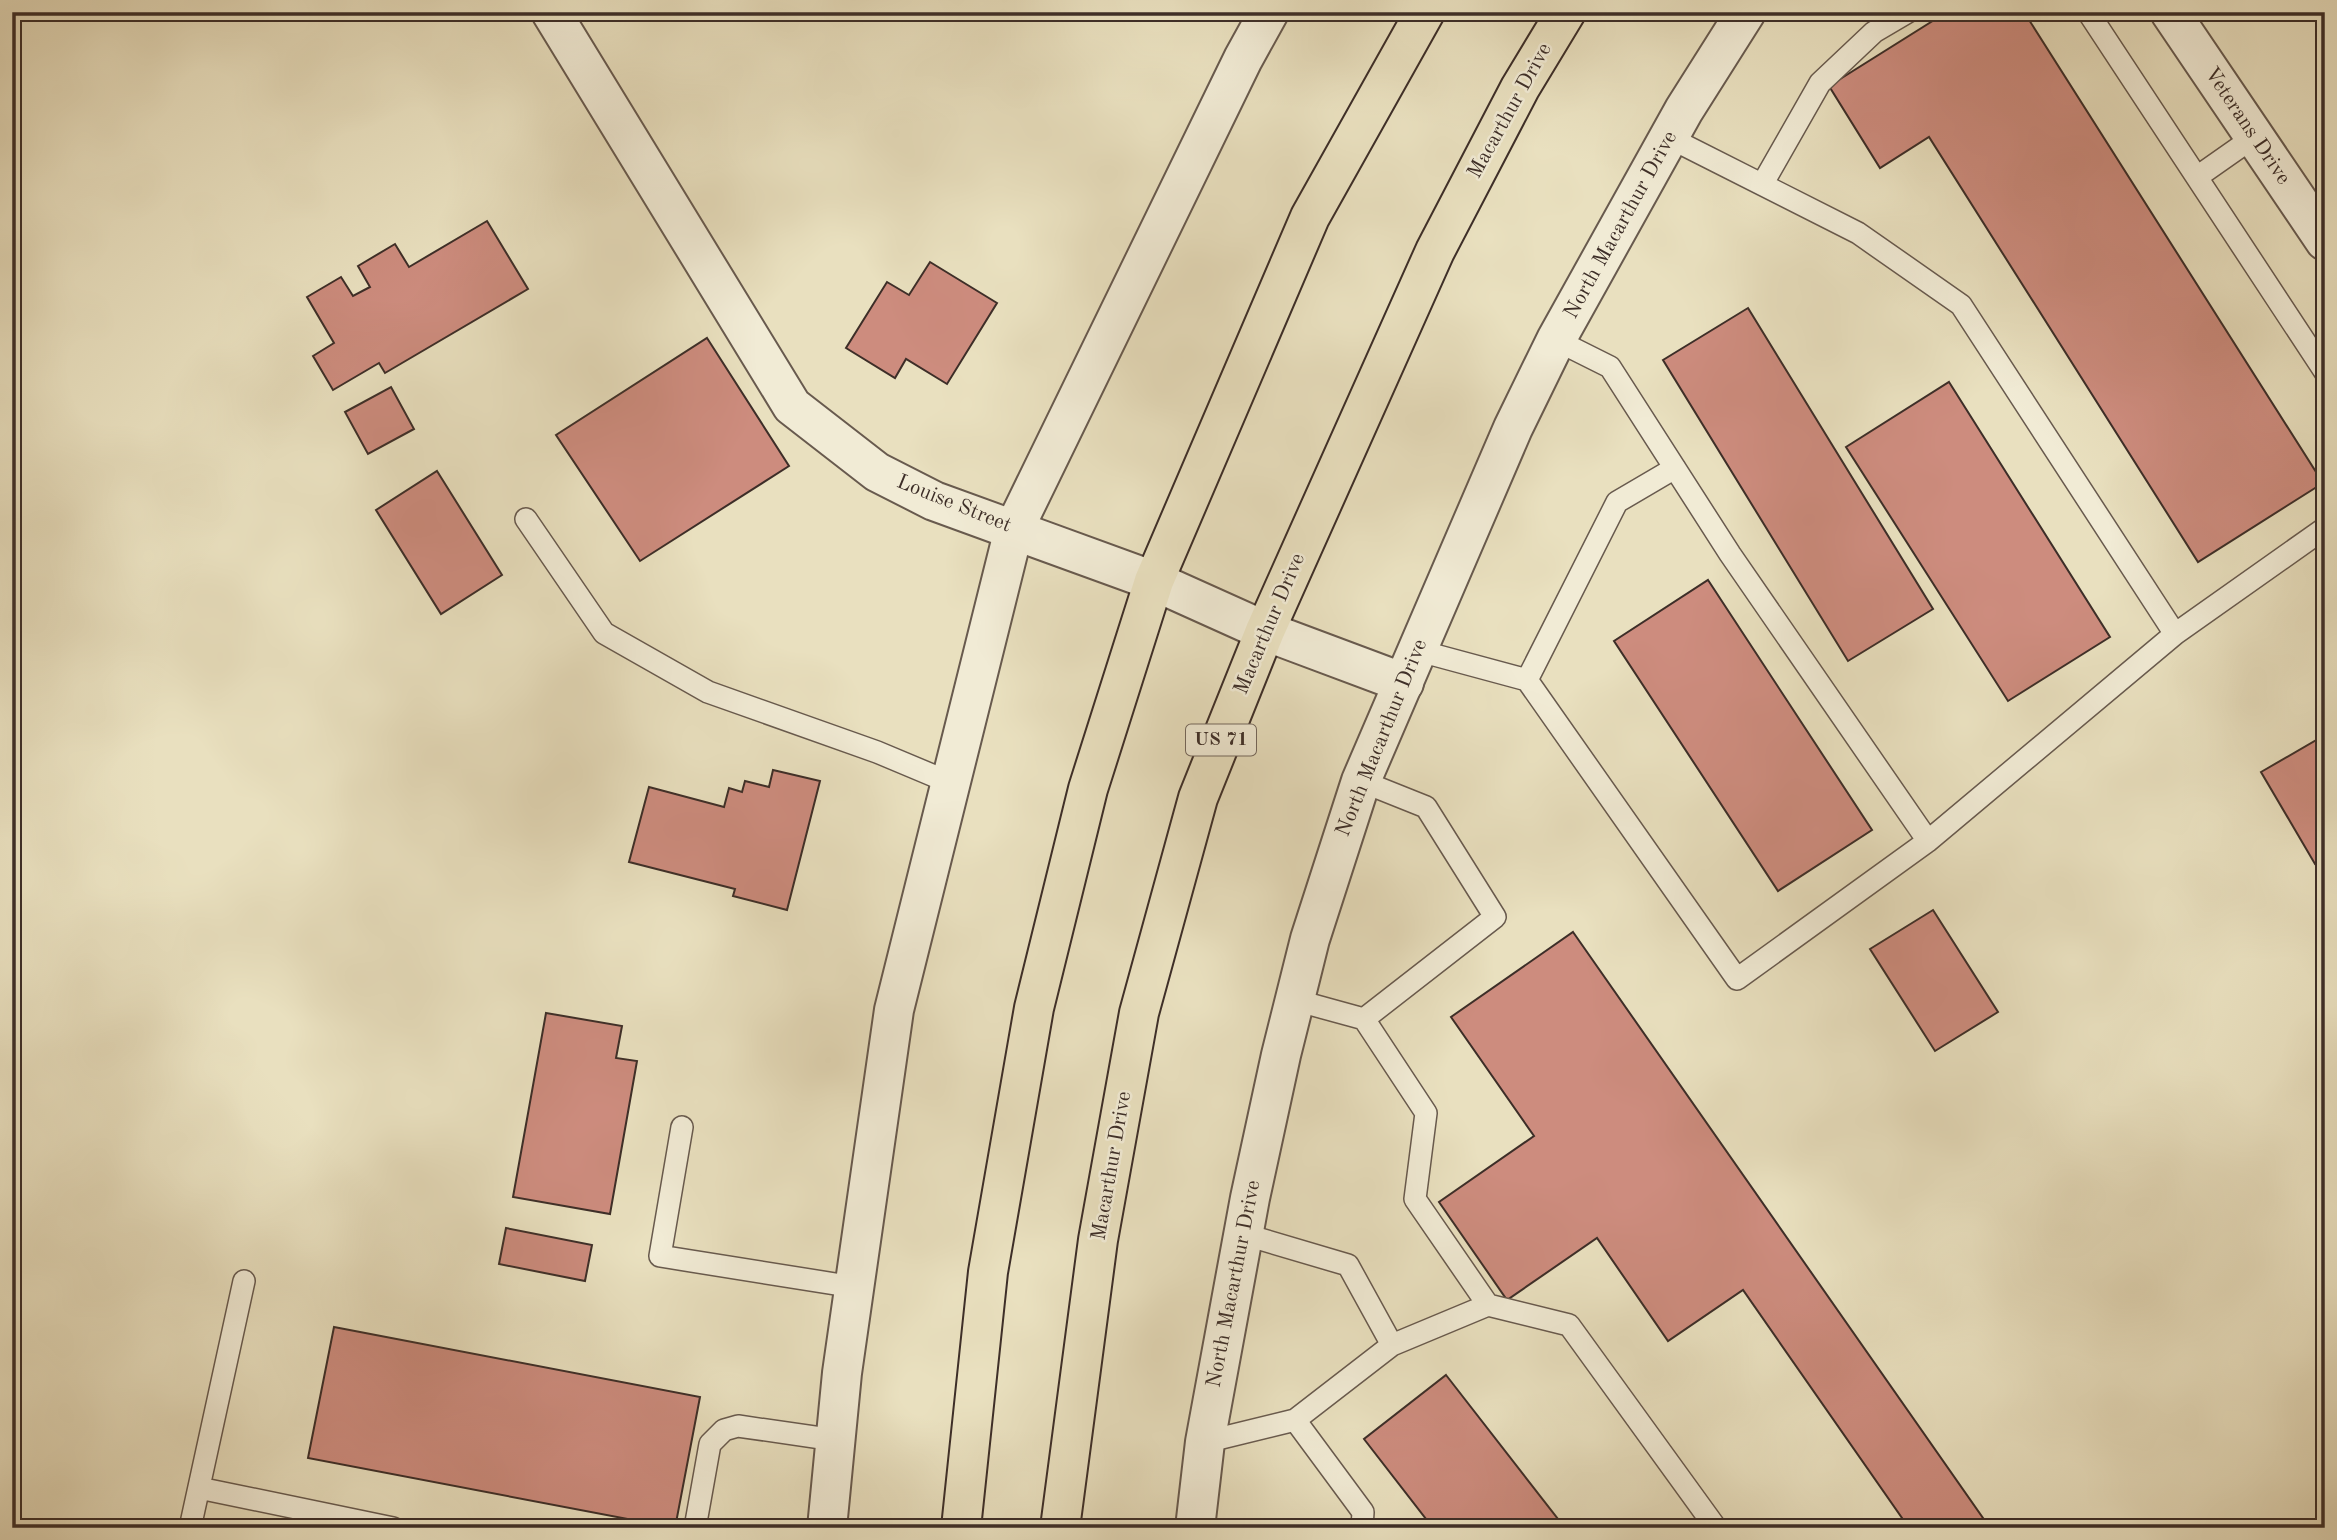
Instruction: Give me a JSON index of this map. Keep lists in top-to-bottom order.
{
  "streets": {
    "highway": ["Macarthur Drive", "US 71"],
    "street": ["Veterans Drive", "North Macarthur Drive", "Louise Street"]
  },
  "crossings": [
    ["Macarthur Drive", "Louise Street"],
    ["North Macarthur Drive", "Louise Street"]
  ]
}
